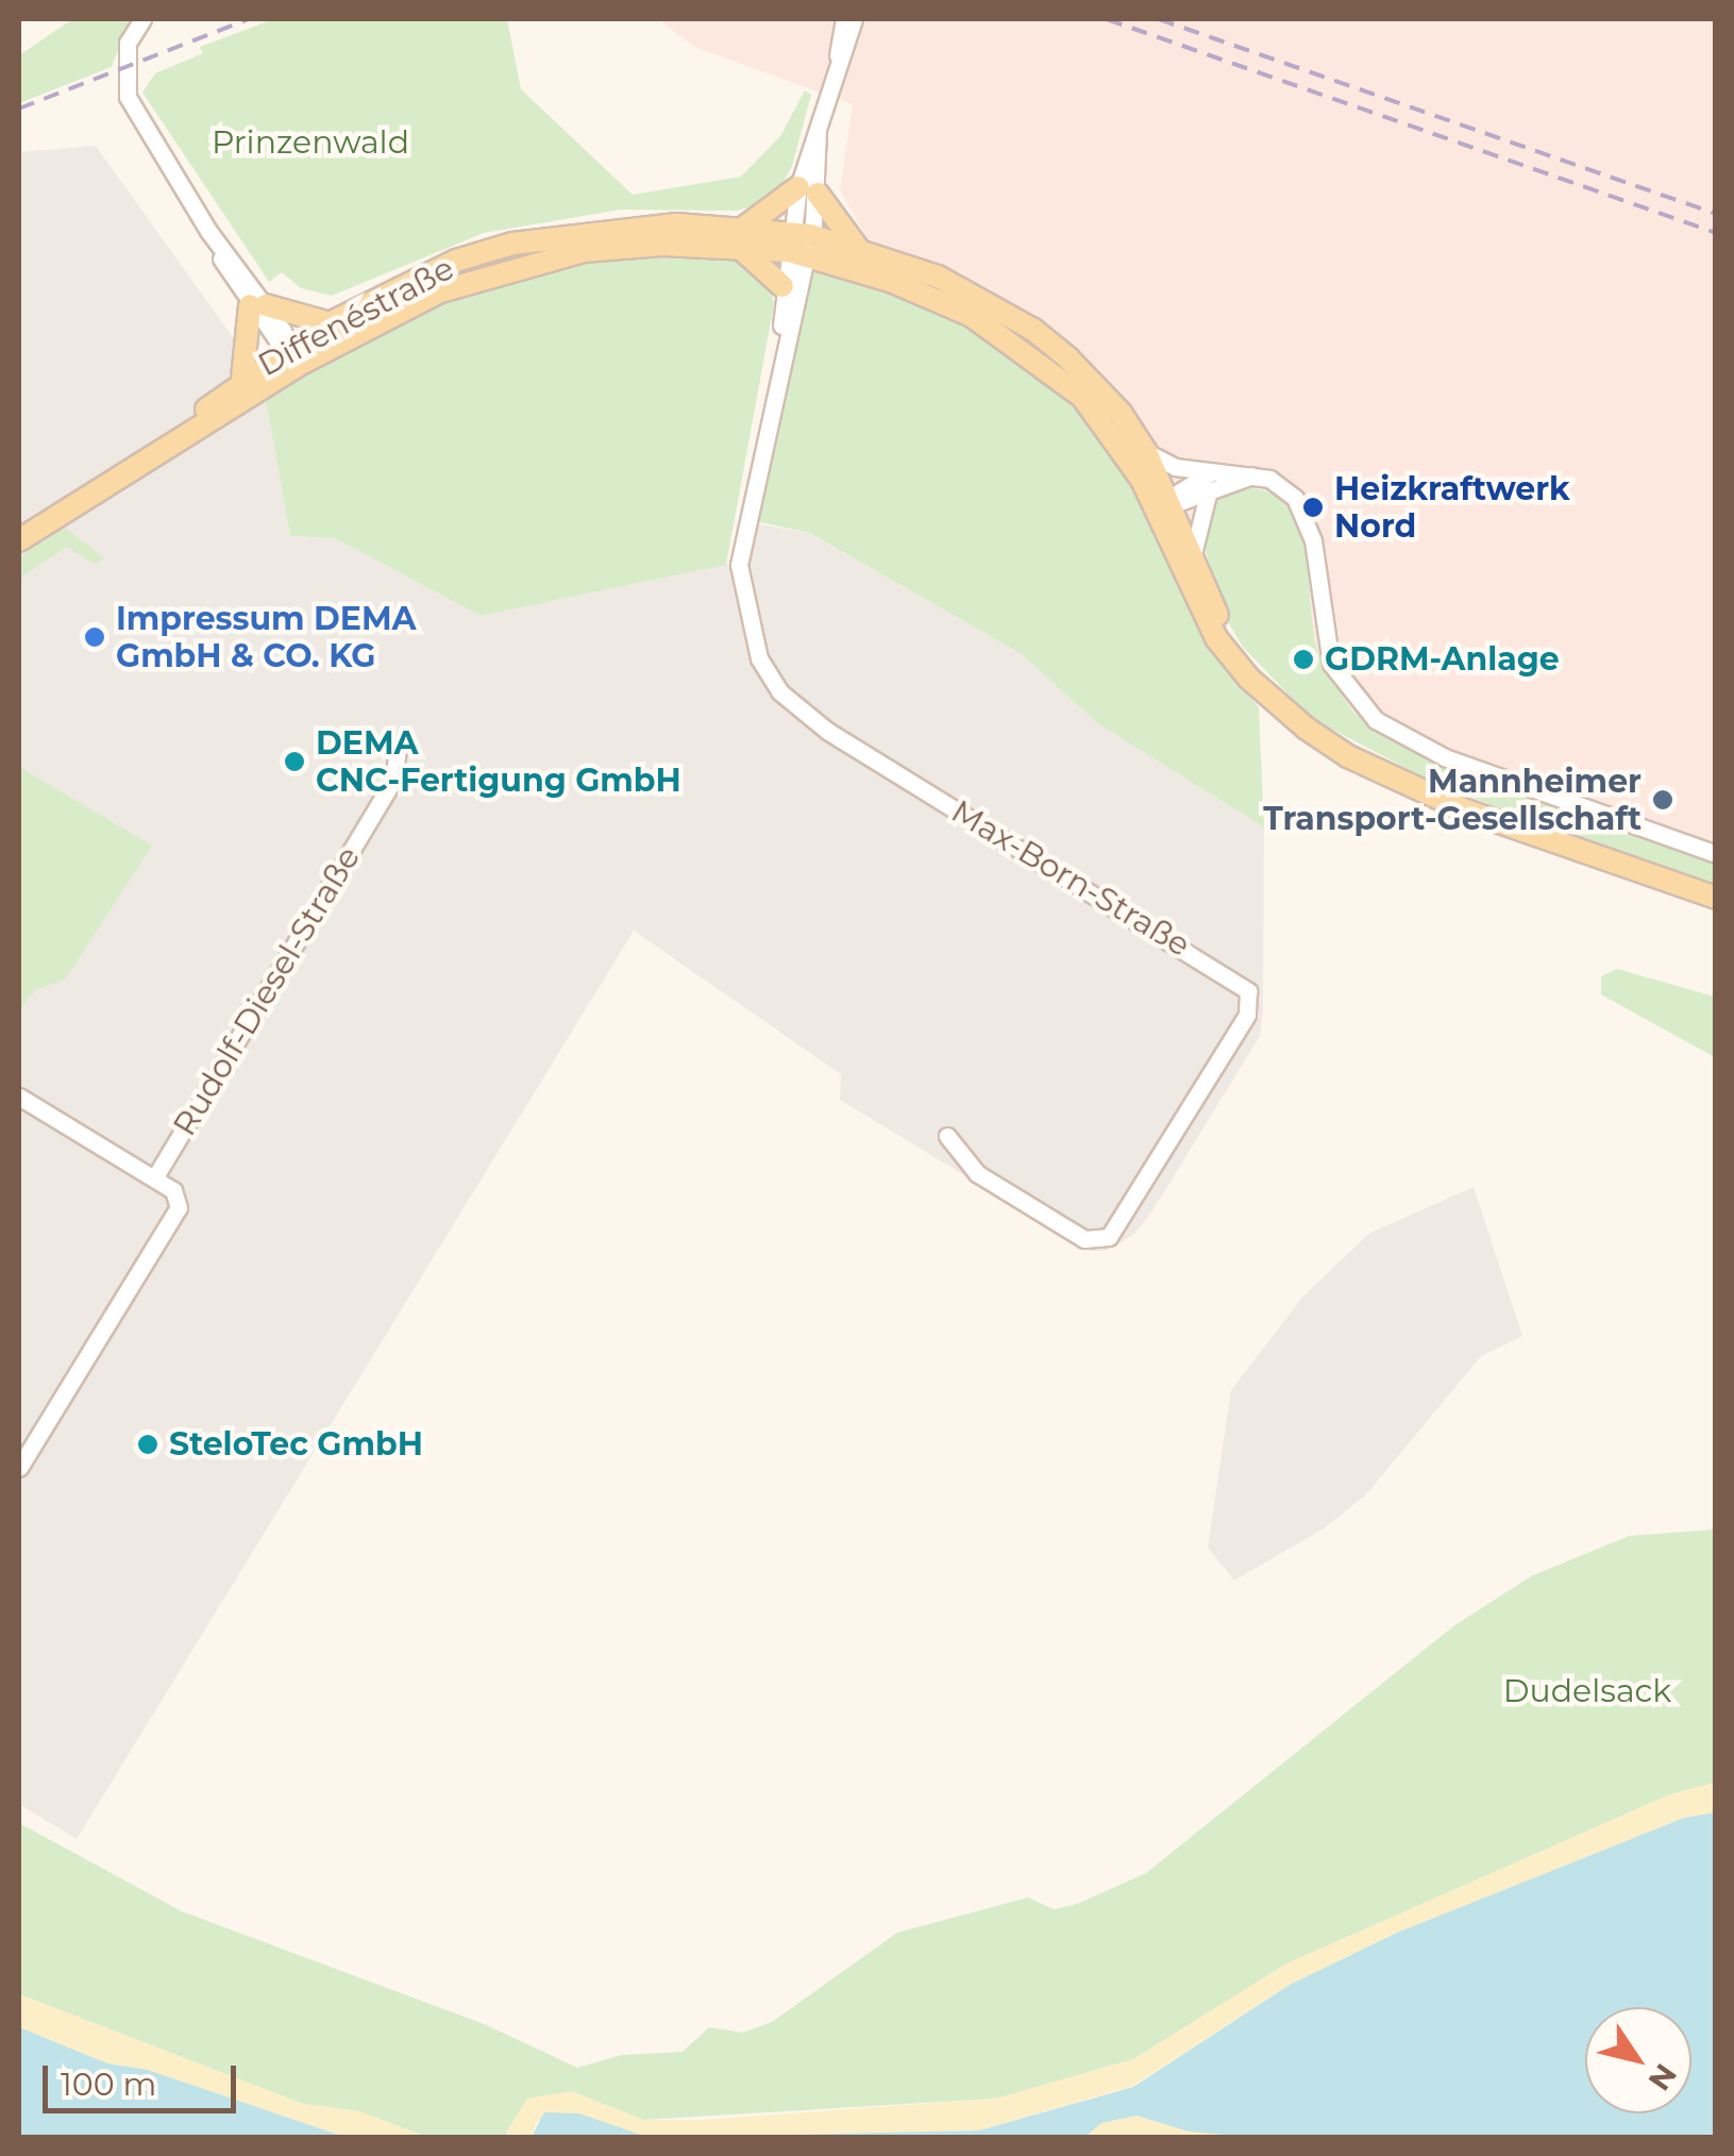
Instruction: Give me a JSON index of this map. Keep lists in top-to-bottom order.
{
  "streets": {
    "main road": ["Diffenéstraße"],
    "street": ["Max-Born-Straße", "Rudolf-Diesel-Straße"]
  },
  "crossings": [
    ["Diffenéstraße", "Max-Born-Straße"]
  ],
  "parks": ["Prinzenwald", "Dudelsack"],
  "places": [
    "Heizkraftwerk Nord",
    "Impressum DEMA GmbH & CO. KG",
    "GDRM-Anlage",
    "DEMA CNC-Fertigung GmbH",
    "Mannheimer Transport-Gesellschaft",
    "SteloTec GmbH"
  ],
  "scale_bar": "100 m",
  "north": "bottom right"
}
